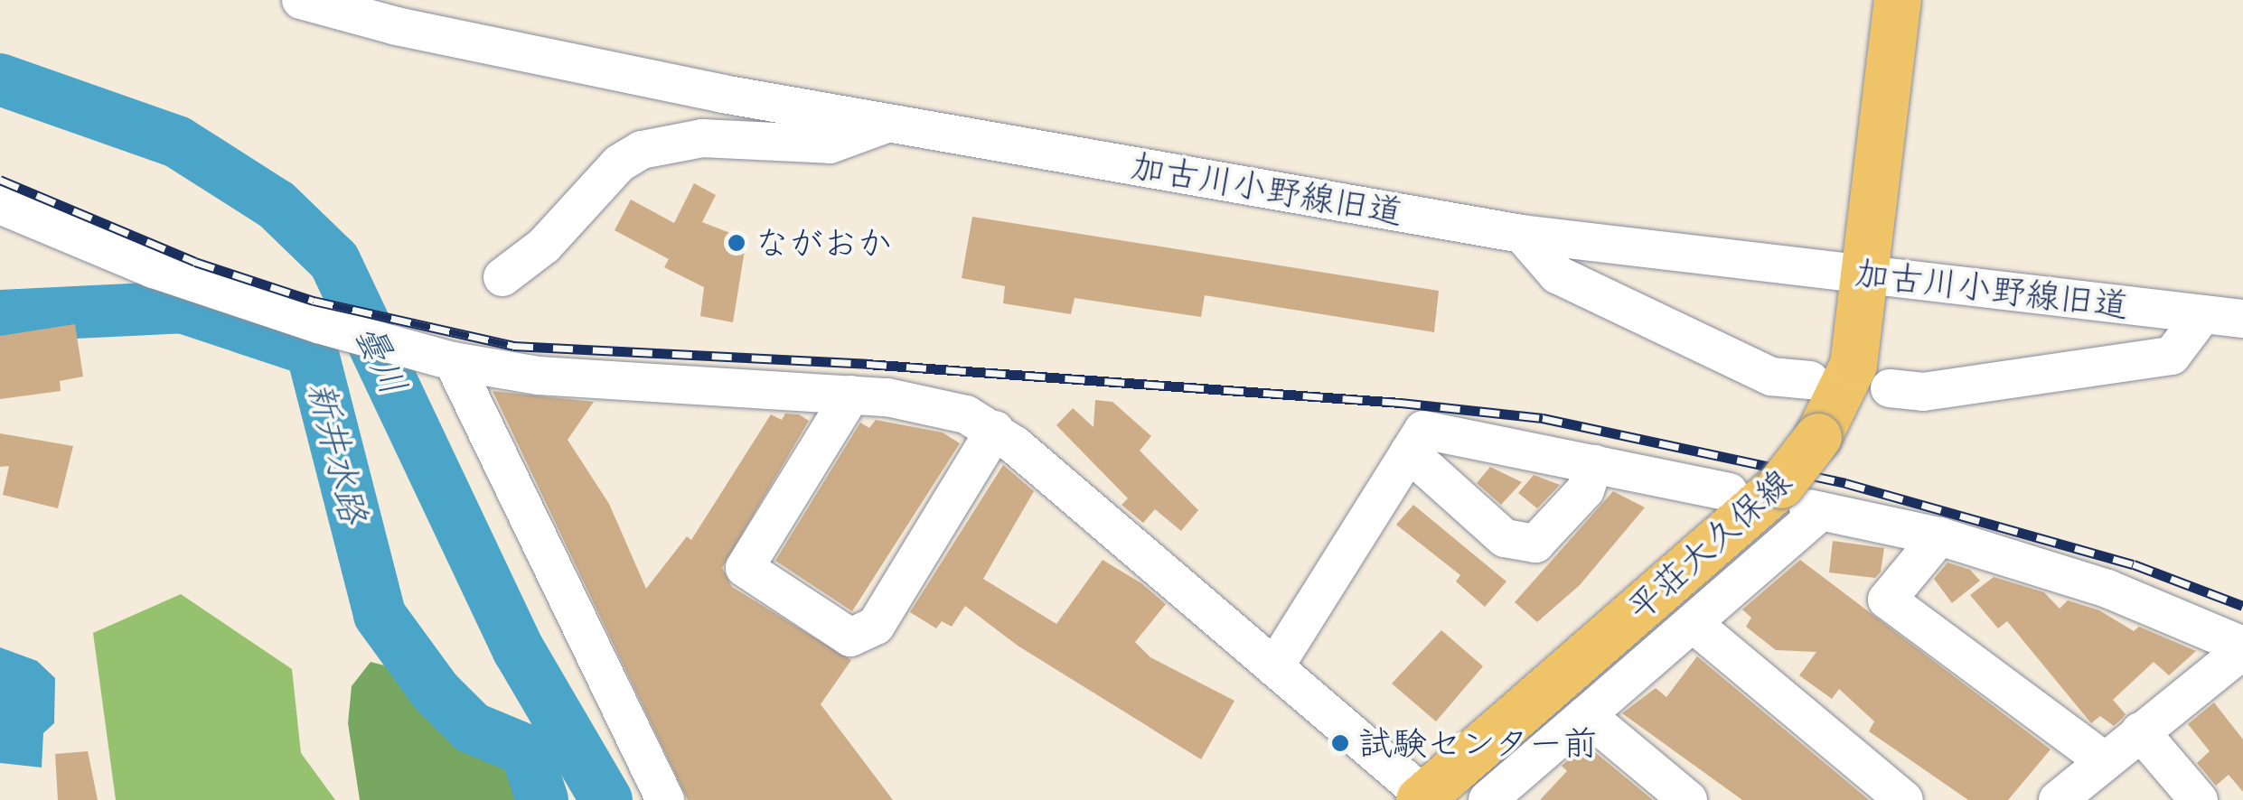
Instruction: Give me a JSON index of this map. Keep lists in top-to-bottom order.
{
  "streets": {
    "main road": ["平荘大久保線"],
    "street": ["加古川小野線旧道"]
  },
  "crossings": [
    ["加古川小野線旧道", "平荘大久保線"]
  ],
  "water": ["曇川", "新井水路"],
  "places": ["ながおか", "試験センター前"]
}
